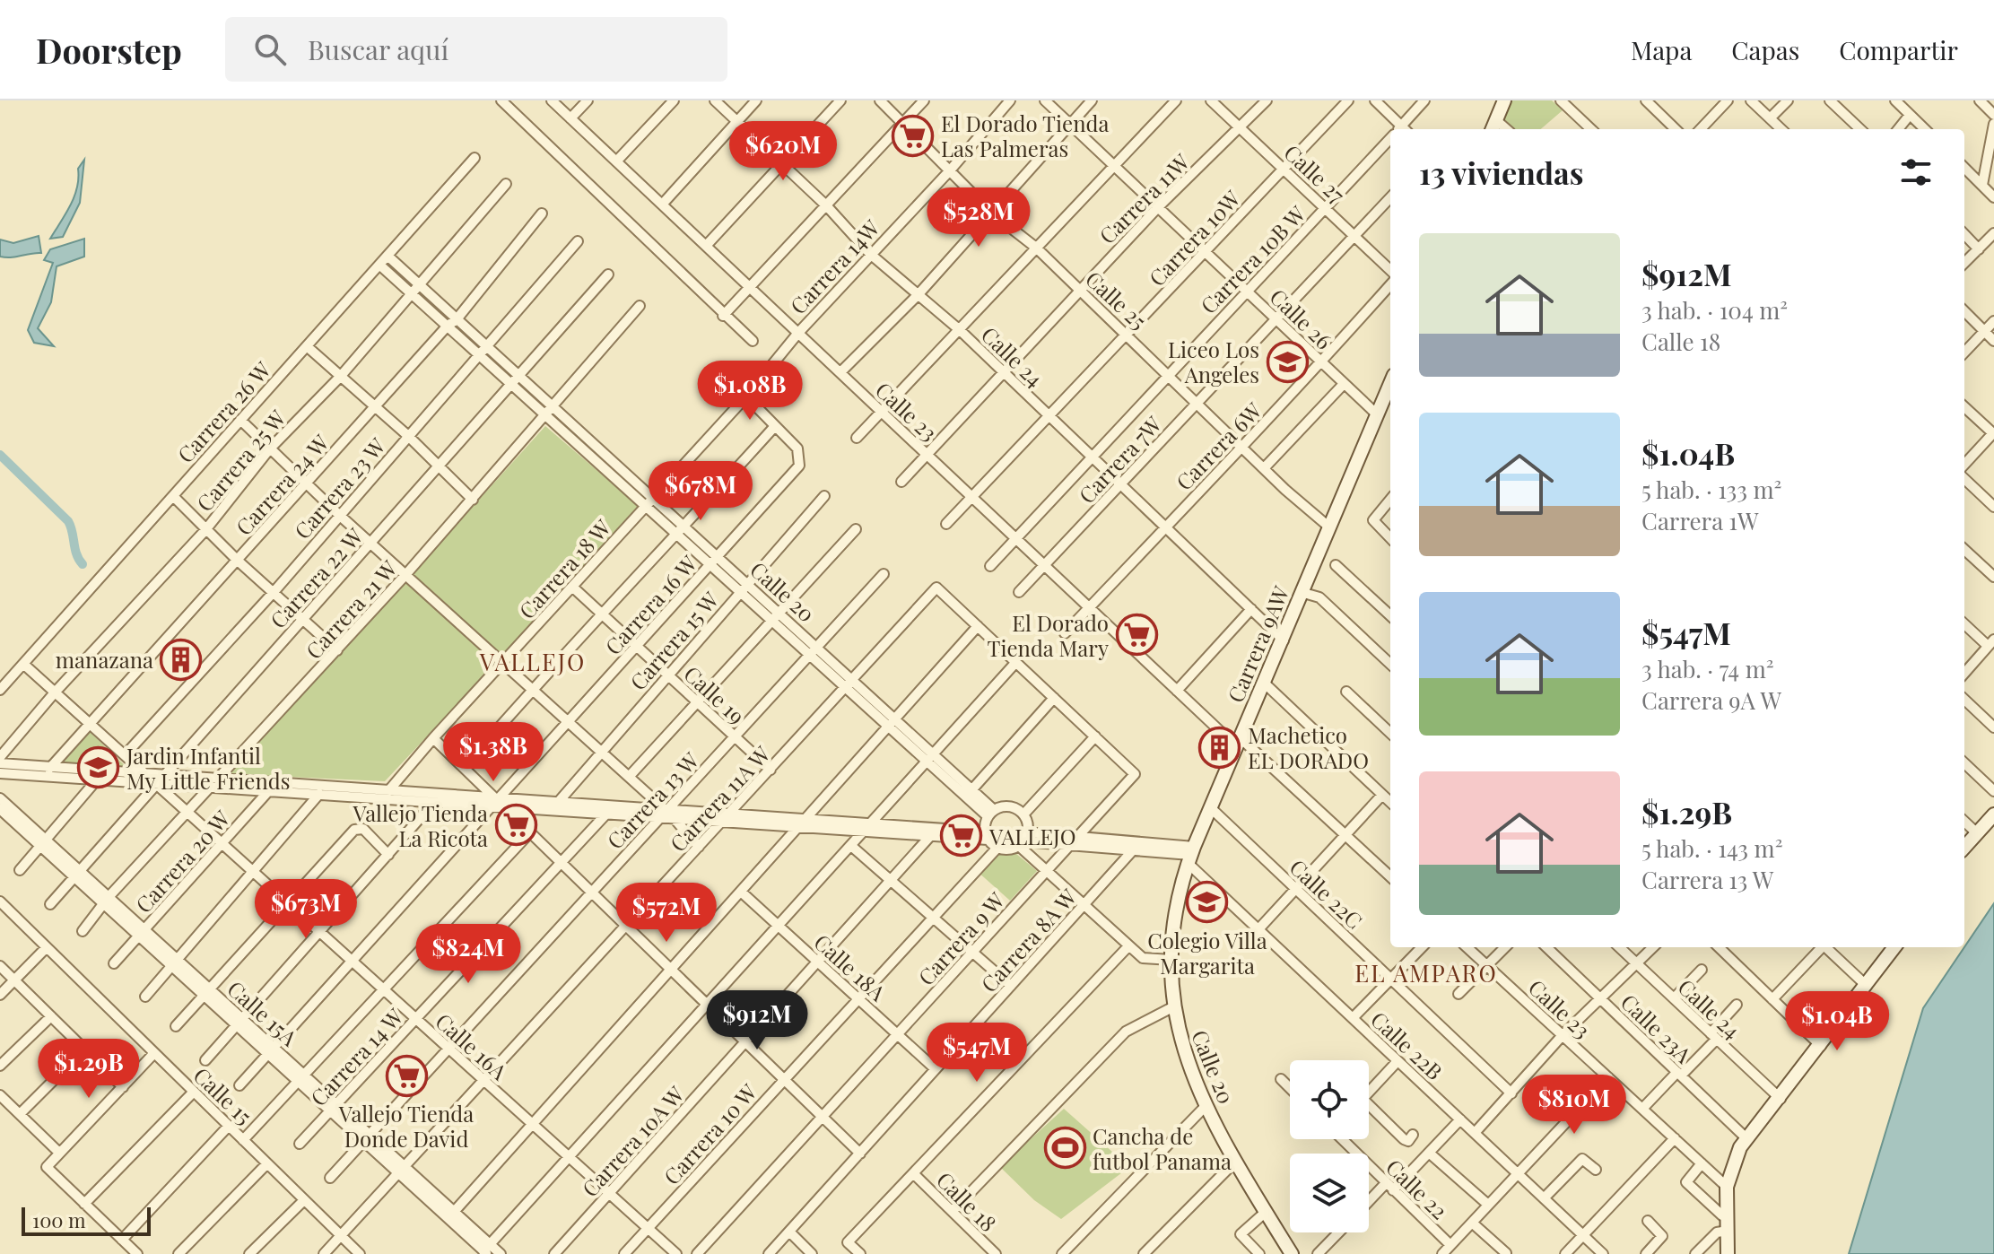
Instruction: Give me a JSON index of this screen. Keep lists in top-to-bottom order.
{
  "streets": {
    "main road": ["Calle 20", "Carrera 9AW"],
    "street": [
      "Calle 27",
      "Carrera 11W",
      "Carrera 10W",
      "Carrera 10B W",
      "Carrera 14W",
      "Calle 25",
      "Calle 26",
      "Calle 24",
      "Calle 23",
      "Carrera 26 W",
      "Carrera 6W",
      "Carrera 7W",
      "Carrera 25 W",
      "Carrera 24 W",
      "Carrera 23 W",
      "Carrera 18 W",
      "Carrera 22 W",
      "Carrera 16 W",
      "Carrera 21 W",
      "Carrera 15 W",
      "Calle 19",
      "Carrera 11A W",
      "Carrera 13 W",
      "Carrera 20 W",
      "Calle 22C",
      "Carrera 9 W",
      "Carrera 8A W",
      "Calle 18A",
      "Calle 15A",
      "Calle 23A",
      "Calle 22B",
      "Calle 16A",
      "Carrera 14 W",
      "Calle 15",
      "Carrera 10 W",
      "Carrera 10A W",
      "Calle 22",
      "Calle 18"
    ]
  },
  "crossings": [
    ["Calle 27", "Carrera 11W"],
    ["Calle 27", "Carrera 10W"],
    ["Calle 27", "Carrera 10B W"],
    ["Calle 27", "Carrera 7W"],
    ["Carrera 11W", "Calle 25"],
    ["Carrera 11W", "Calle 26"],
    ["Carrera 11W", "Calle 24"],
    ["Carrera 11W", "Calle 23"],
    ["Carrera 10W", "Calle 25"],
    ["Carrera 10W", "Calle 26"],
    ["Carrera 10W", "Calle 24"],
    ["Carrera 10W", "Calle 23"],
    ["Carrera 10B W", "Calle 25"],
    ["Carrera 10B W", "Calle 26"],
    ["Carrera 10B W", "Calle 24"],
    ["Carrera 10B W", "Calle 23"],
    ["Carrera 14W", "Calle 25"],
    ["Carrera 14W", "Calle 24"],
    ["Carrera 14W", "Calle 23"],
    ["Carrera 14W", "Carrera 18 W"],
    ["Calle 25", "Carrera 6W"],
    ["Calle 25", "Carrera 7W"],
    ["Calle 25", "Carrera 9AW"],
    ["Calle 26", "Carrera 6W"],
    ["Calle 26", "Carrera 7W"],
    ["Calle 26", "Carrera 9AW"],
    ["Calle 24", "Carrera 6W"],
    ["Calle 24", "Carrera 7W"],
    ["Calle 24", "Carrera 9AW"],
    ["Calle 23", "Carrera 6W"],
    ["Calle 23", "Carrera 7W"],
    ["Calle 23", "Carrera 9AW"],
    ["Carrera 26 W", "Calle 20"],
    ["Carrera 26 W", "Calle 16A"],
    ["Carrera 25 W", "Calle 20"],
    ["Carrera 25 W", "Calle 16A"],
    ["Carrera 24 W", "Calle 20"],
    ["Carrera 24 W", "Calle 16A"],
    ["Carrera 23 W", "Calle 20"],
    ["Carrera 23 W", "Calle 16A"],
    ["Carrera 18 W", "Calle 20"],
    ["Carrera 18 W", "Calle 19"],
    ["Carrera 22 W", "Calle 20"],
    ["Carrera 22 W", "Calle 15A"],
    ["Carrera 22 W", "Calle 16A"],
    ["Calle 20", "Carrera 16 W"],
    ["Calle 20", "Carrera 21 W"],
    ["Calle 20", "Carrera 15 W"],
    ["Calle 20", "Carrera 9AW"],
    ["Calle 20", "Carrera 11A W"],
    ["Calle 20", "Carrera 13 W"],
    ["Calle 20", "Carrera 10 W"],
    ["Carrera 16 W", "Calle 19"],
    ["Carrera 16 W", "Calle 15A"],
    ["Carrera 16 W", "Calle 16A"],
    ["Carrera 21 W", "Calle 15A"],
    ["Carrera 21 W", "Calle 16A"],
    ["Carrera 15 W", "Calle 19"],
    ["Carrera 9AW", "Calle 22C"],
    ["Carrera 9AW", "Calle 22B"],
    ["Calle 19", "Carrera 11A W"],
    ["Calle 19", "Carrera 13 W"],
    ["Carrera 11A W", "Calle 15A"],
    ["Carrera 11A W", "Calle 16A"],
    ["Carrera 11A W", "Calle 15"],
    ["Carrera 13 W", "Calle 15A"],
    ["Carrera 13 W", "Calle 16A"],
    ["Carrera 20 W", "Calle 15A"],
    ["Carrera 20 W", "Calle 16A"],
    ["Carrera 9 W", "Calle 18A"],
    ["Carrera 8A W", "Calle 18A"],
    ["Calle 18A", "Carrera 10 W"],
    ["Calle 18A", "Carrera 10A W"],
    ["Calle 15A", "Carrera 14 W"],
    ["Calle 16A", "Carrera 14 W"],
    ["Calle 16A", "Carrera 10 W"],
    ["Calle 16A", "Carrera 10A W"]
  ],
  "districts": ["VALLEJO", "EL AMPARO"],
  "places": {
    "supermarket": [
      "El Dorado Tienda Las Palmeras",
      "El Dorado Tienda Mary",
      "Vallejo Tienda La Ricota",
      "VALLEJO",
      "Vallejo Tienda Donde David"
    ],
    "school or university": ["Liceo Los Angeles", "Jardin Infantil My Little Friends", "Colegio Villa Margarita"],
    "building": ["manazana", "Machetico EL DORADO"],
    "sports": ["Cancha de futbol Panama"]
  },
  "scale_bar": "100 m",
  "page": {
    "header": "Doorstep",
    "search": "Buscar aquí",
    "nav": ["Mapa", "Capas", "Compartir"],
    "price": [
      "$620M",
      "$528M",
      "$1.08B",
      "$678M",
      "$1.38B",
      "$673M",
      "$572M",
      "$824M",
      "$912M",
      "$1.04B",
      "$547M",
      "$1.29B",
      "$810M"
    ],
    "heading": "13 viviendas",
    "list": [
      {
        "name": "$912M",
        "note": "3 hab. · 104 m² · Calle 18"
      },
      {
        "name": "$1.04B",
        "note": "5 hab. · 133 m² · Carrera 1W"
      },
      {
        "name": "$547M",
        "note": "3 hab. · 74 m² · Carrera 9A W"
      },
      {
        "name": "$1.29B",
        "note": "5 hab. · 143 m² · Carrera 13 W"
      }
    ],
    "scale": "100 m"
  }
}
